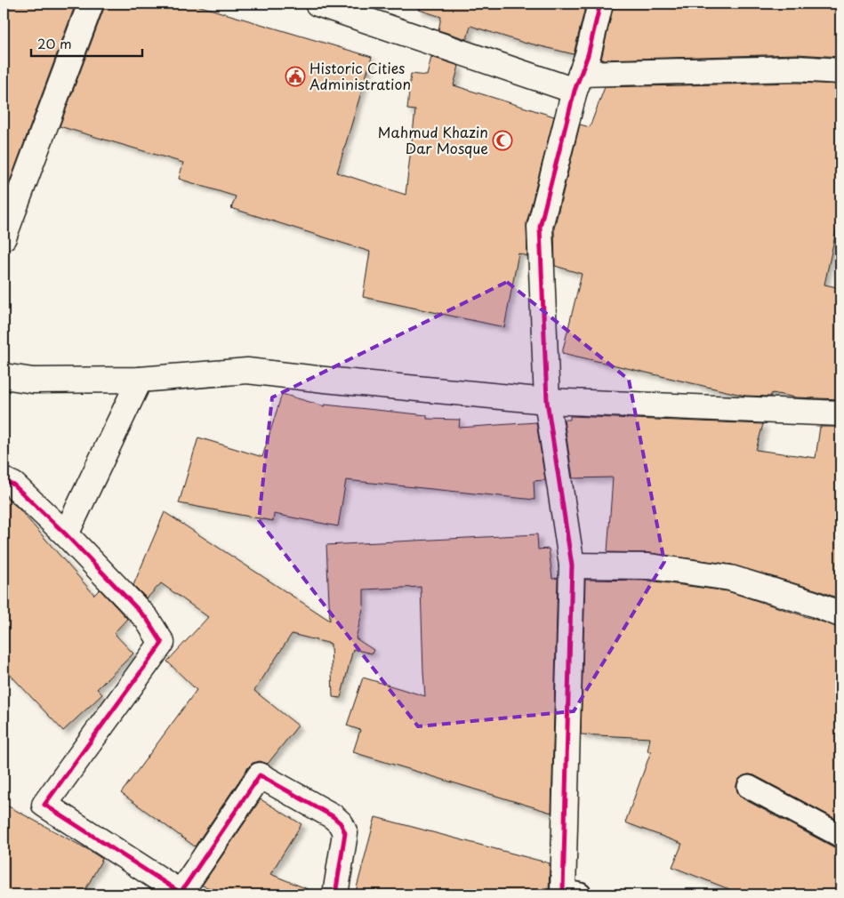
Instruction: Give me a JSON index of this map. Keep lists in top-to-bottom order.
{
  "places": {
    "public building": ["Historic Cities Administration"],
    "mosque": ["Mahmud Khazin Dar Mosque"]
  },
  "scale_bar": "20 m"
}
